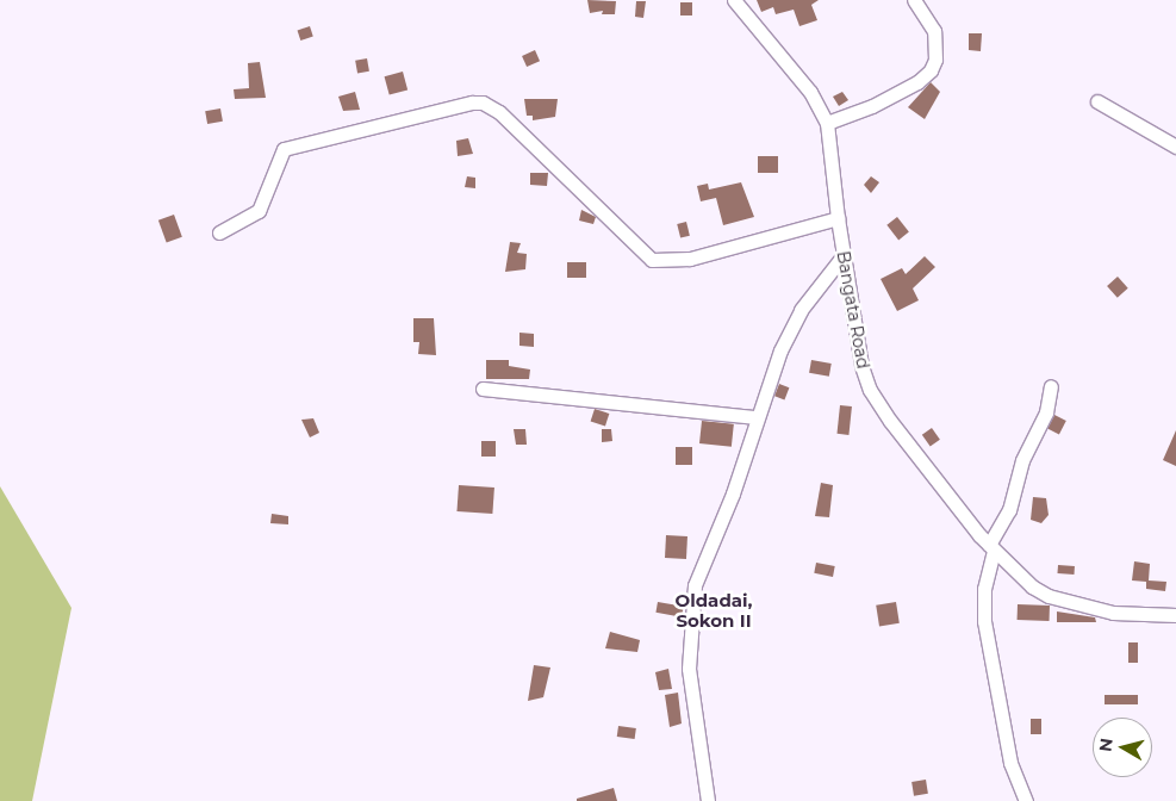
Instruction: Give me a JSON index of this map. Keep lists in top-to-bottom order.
{
  "streets": {
    "street": ["Bangata Road"]
  },
  "districts": ["Oldadai, Sokon II"],
  "north": "left"
}
